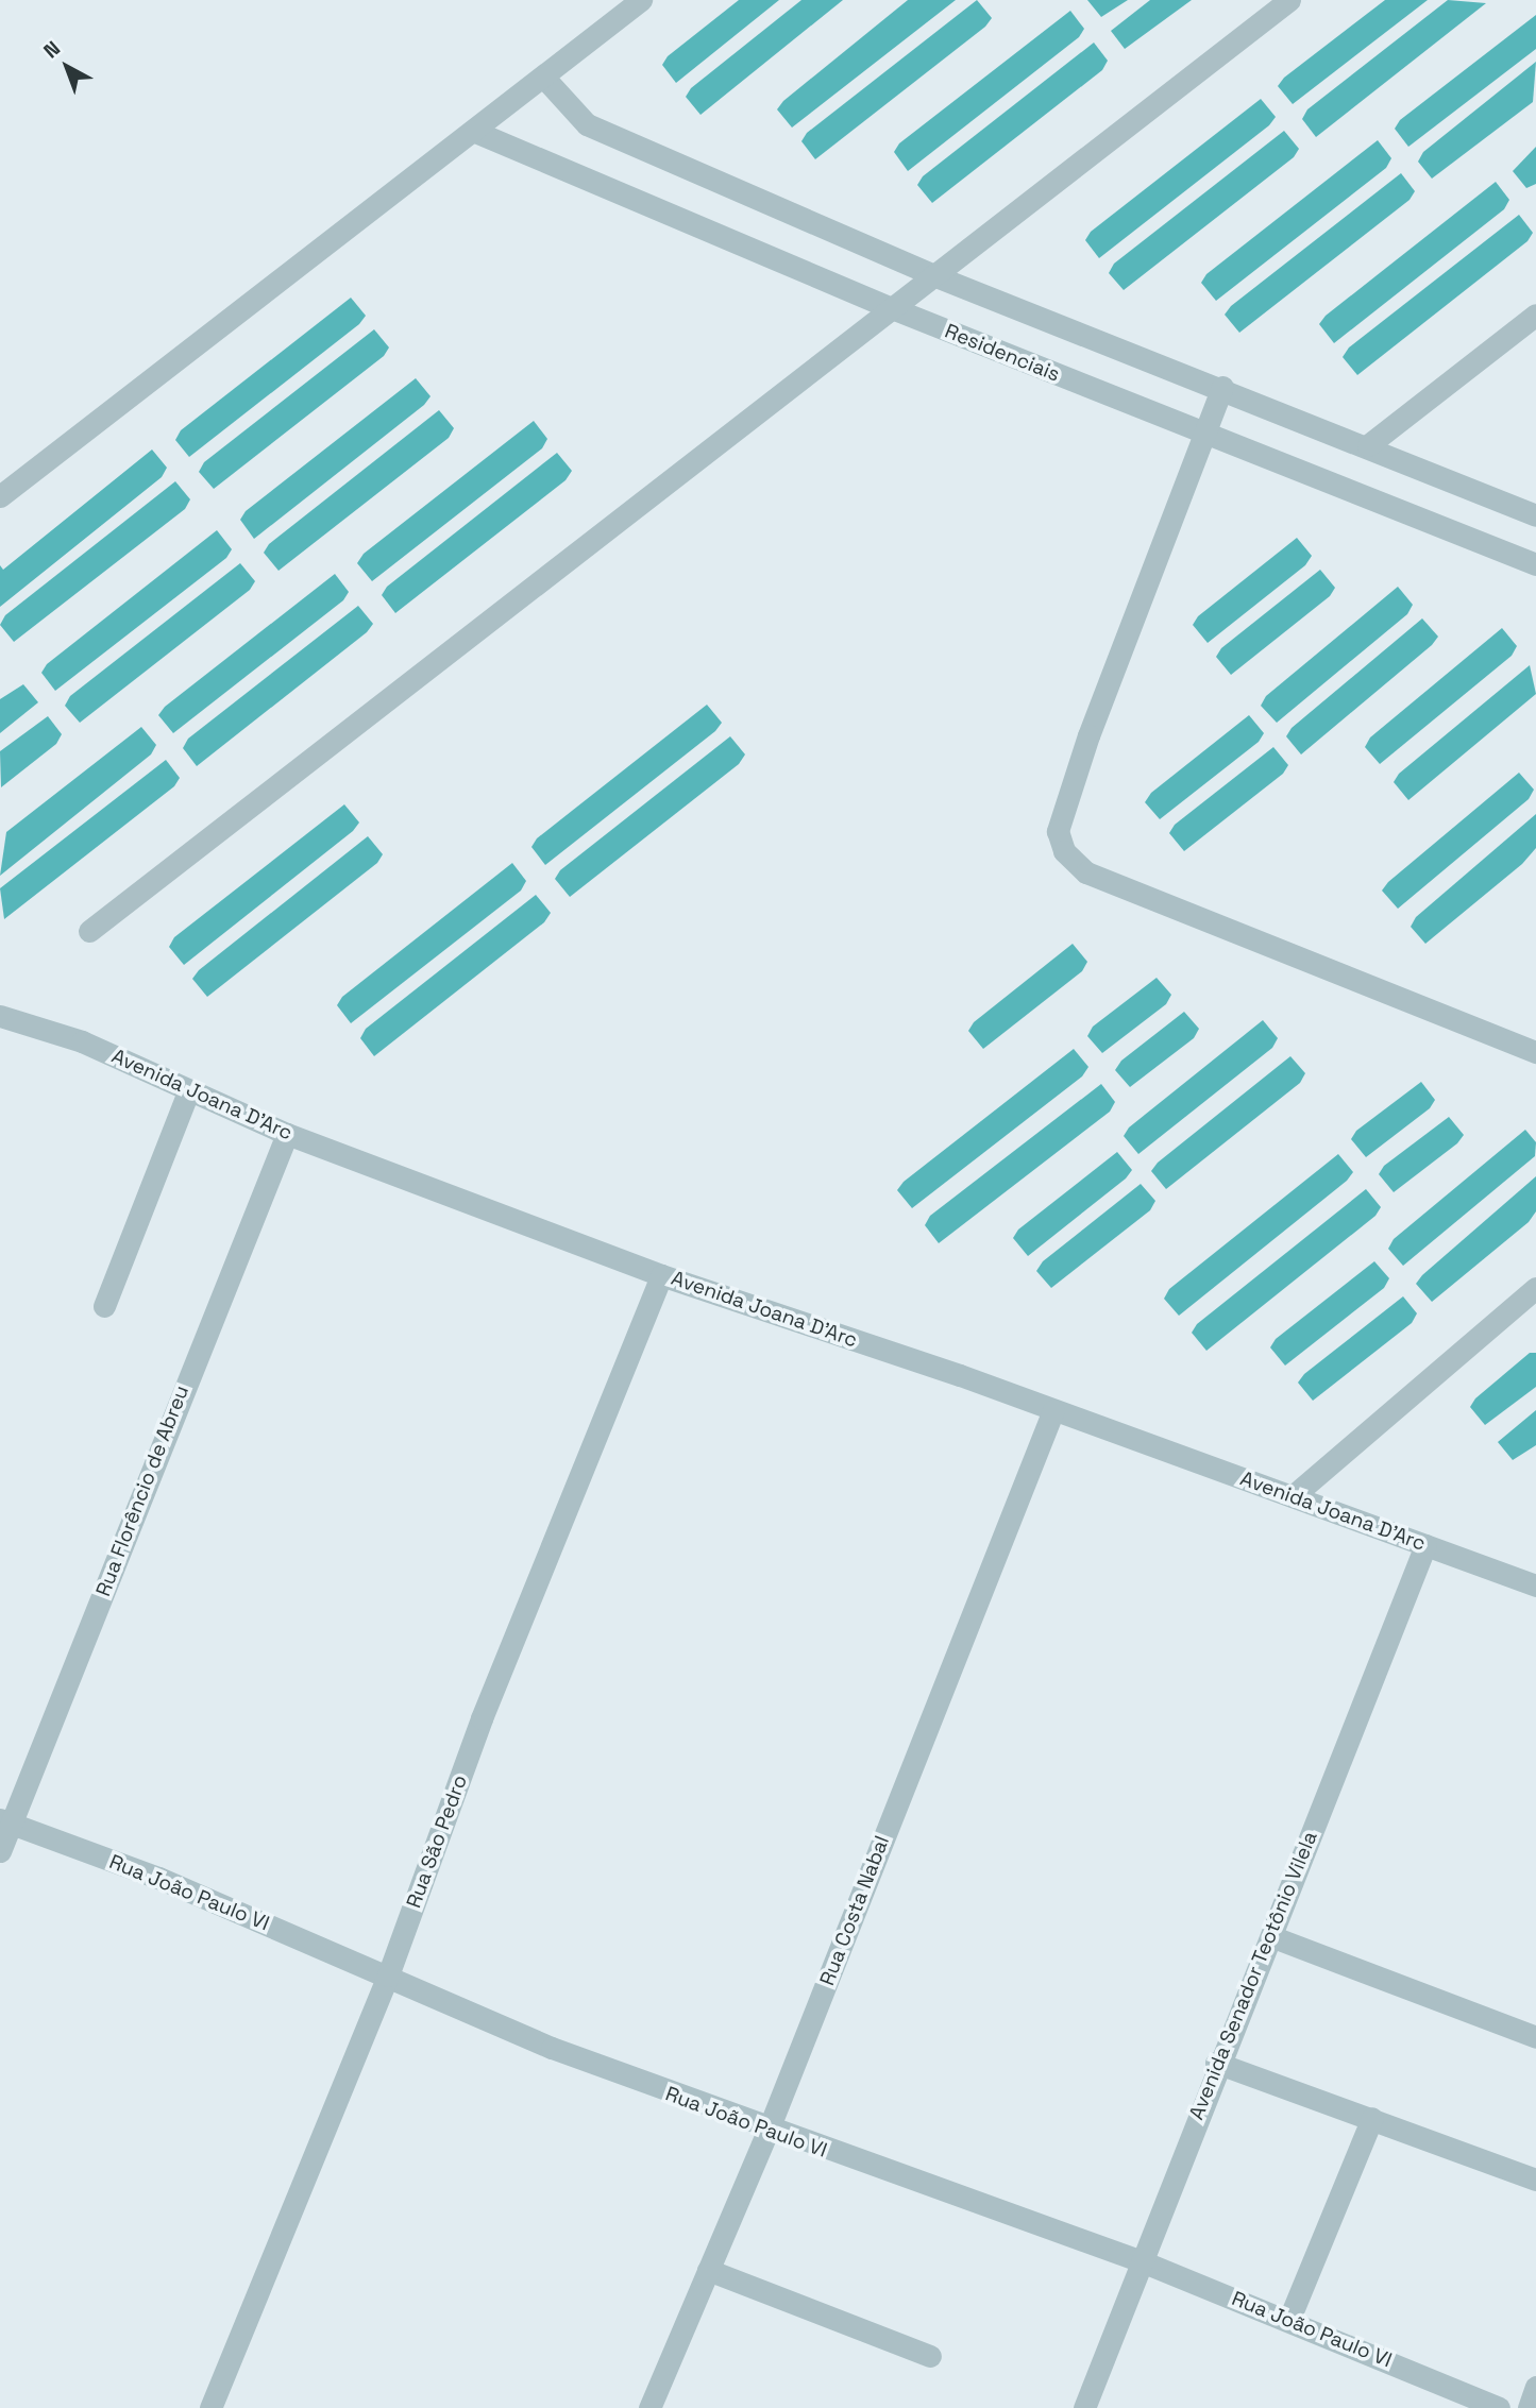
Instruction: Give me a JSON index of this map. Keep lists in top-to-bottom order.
{
  "streets": {
    "street": [
      "Residenciais",
      "Avenida Joana D'Arc",
      "Rua Florêncio de Abreu",
      "Rua São Pedro",
      "Rua João Paulo VI",
      "Rua Costa Nabal",
      "Avenida Senador Teotônio Vilela"
    ]
  },
  "crossings": [
    ["Avenida Joana D'Arc", "Rua Florêncio de Abreu"],
    ["Avenida Joana D'Arc", "Rua São Pedro"],
    ["Avenida Joana D'Arc", "Rua Costa Nabal"],
    ["Avenida Joana D'Arc", "Avenida Senador Teotônio Vilela"],
    ["Rua Florêncio de Abreu", "Rua João Paulo VI"],
    ["Rua São Pedro", "Rua João Paulo VI"],
    ["Rua João Paulo VI", "Rua Costa Nabal"],
    ["Rua João Paulo VI", "Avenida Senador Teotônio Vilela"]
  ],
  "north": "top left"
}
